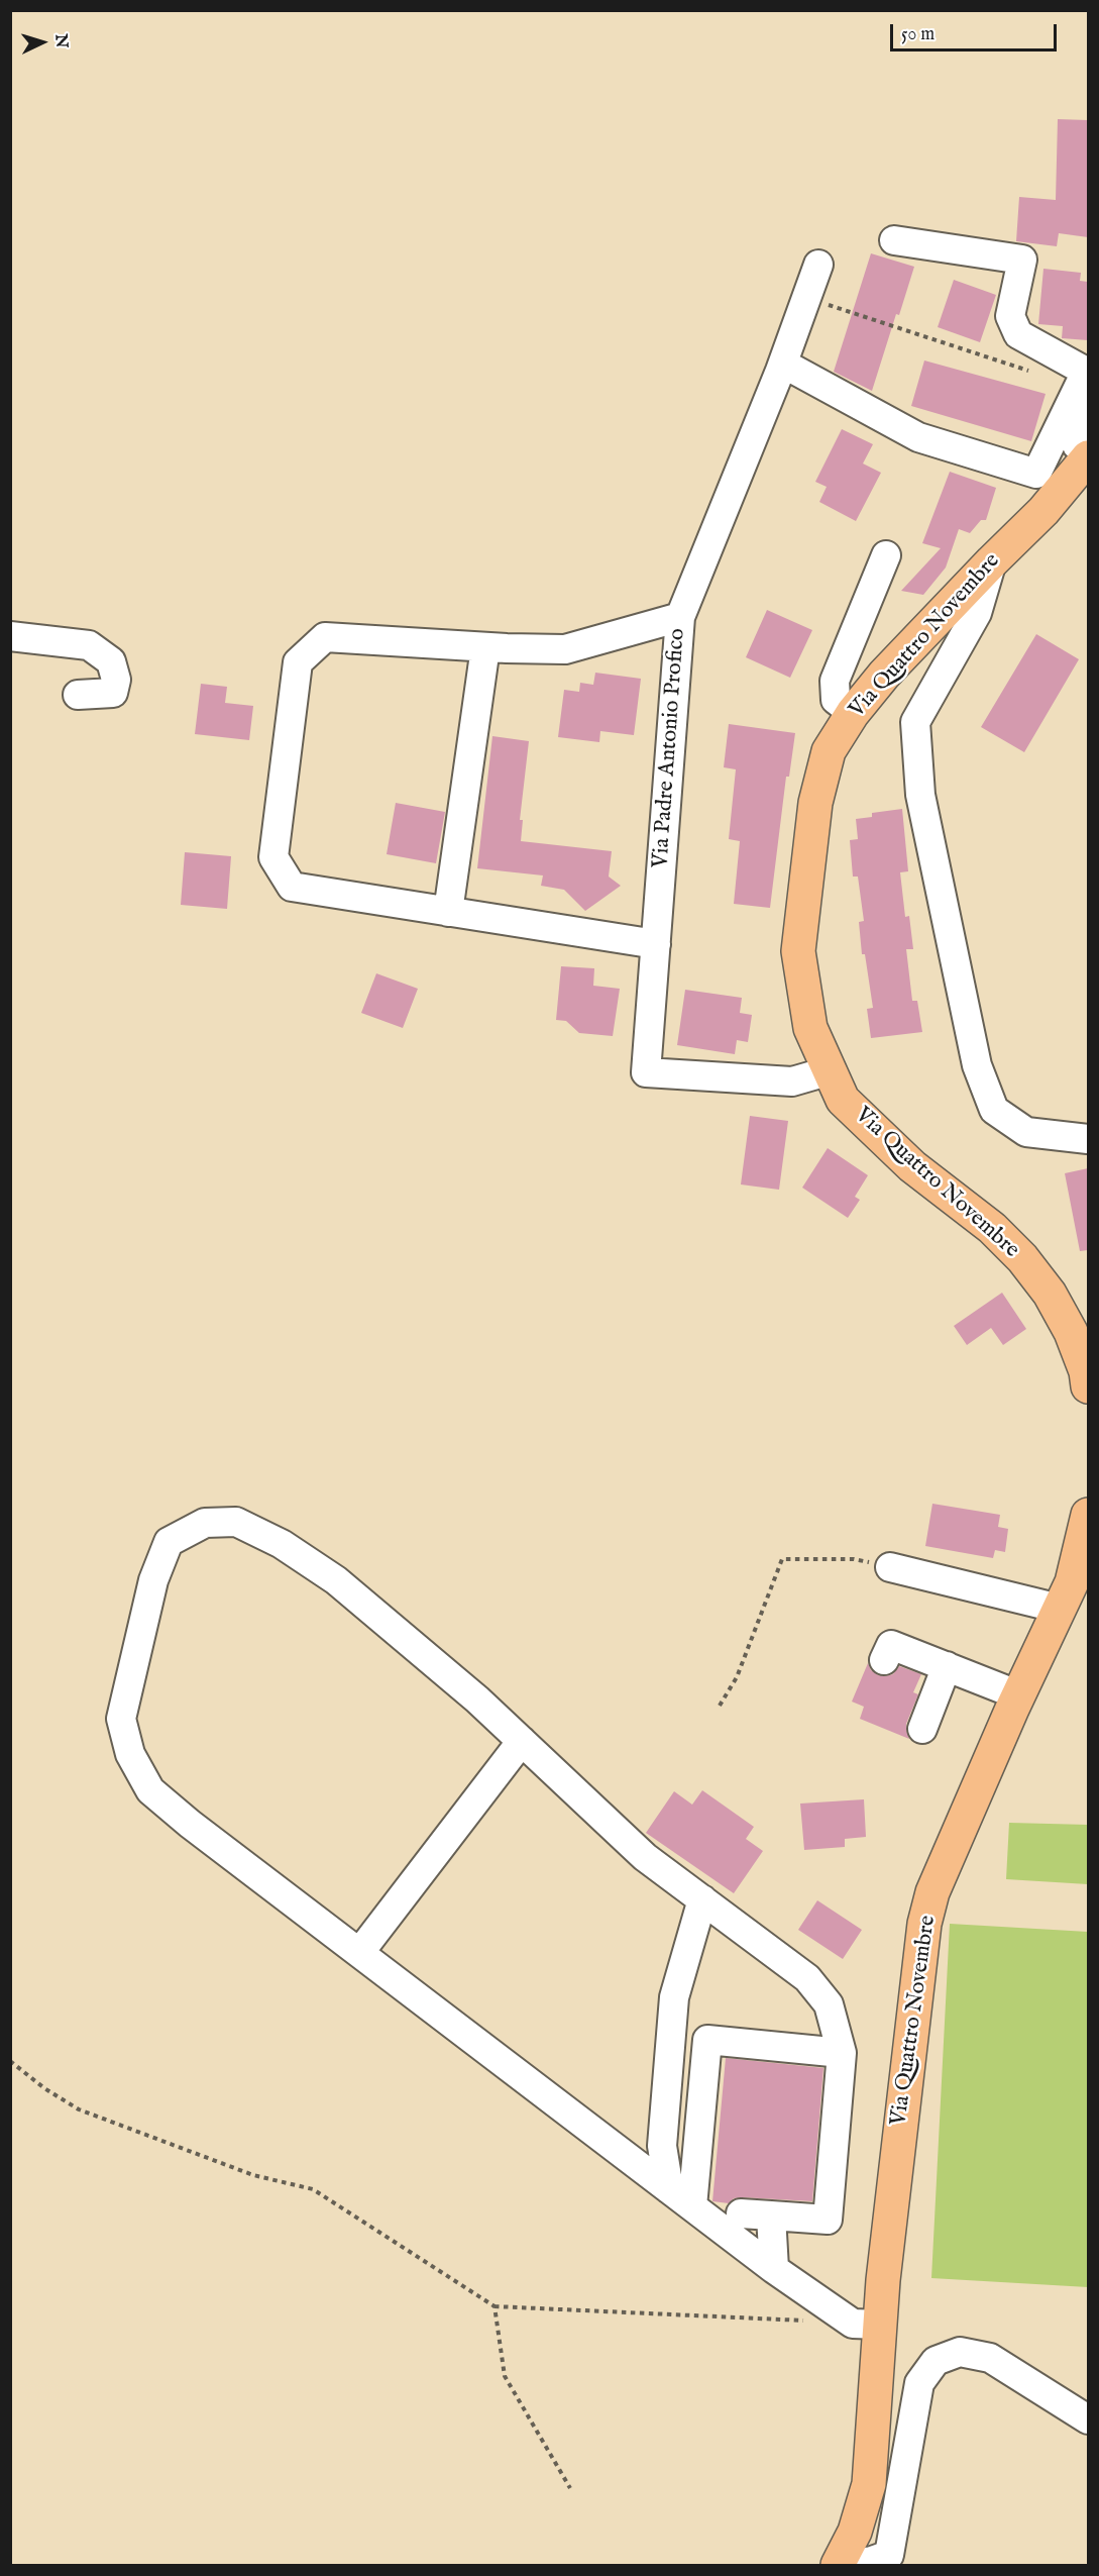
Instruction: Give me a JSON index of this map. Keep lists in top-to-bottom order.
{
  "streets": {
    "main road": ["Via Quattro Novembre"],
    "street": ["Via Padre Antonio Profico"]
  },
  "crossings": [
    ["Via Quattro Novembre", "Via Padre Antonio Profico"]
  ],
  "scale_bar": "50 m",
  "north": "right"
}
